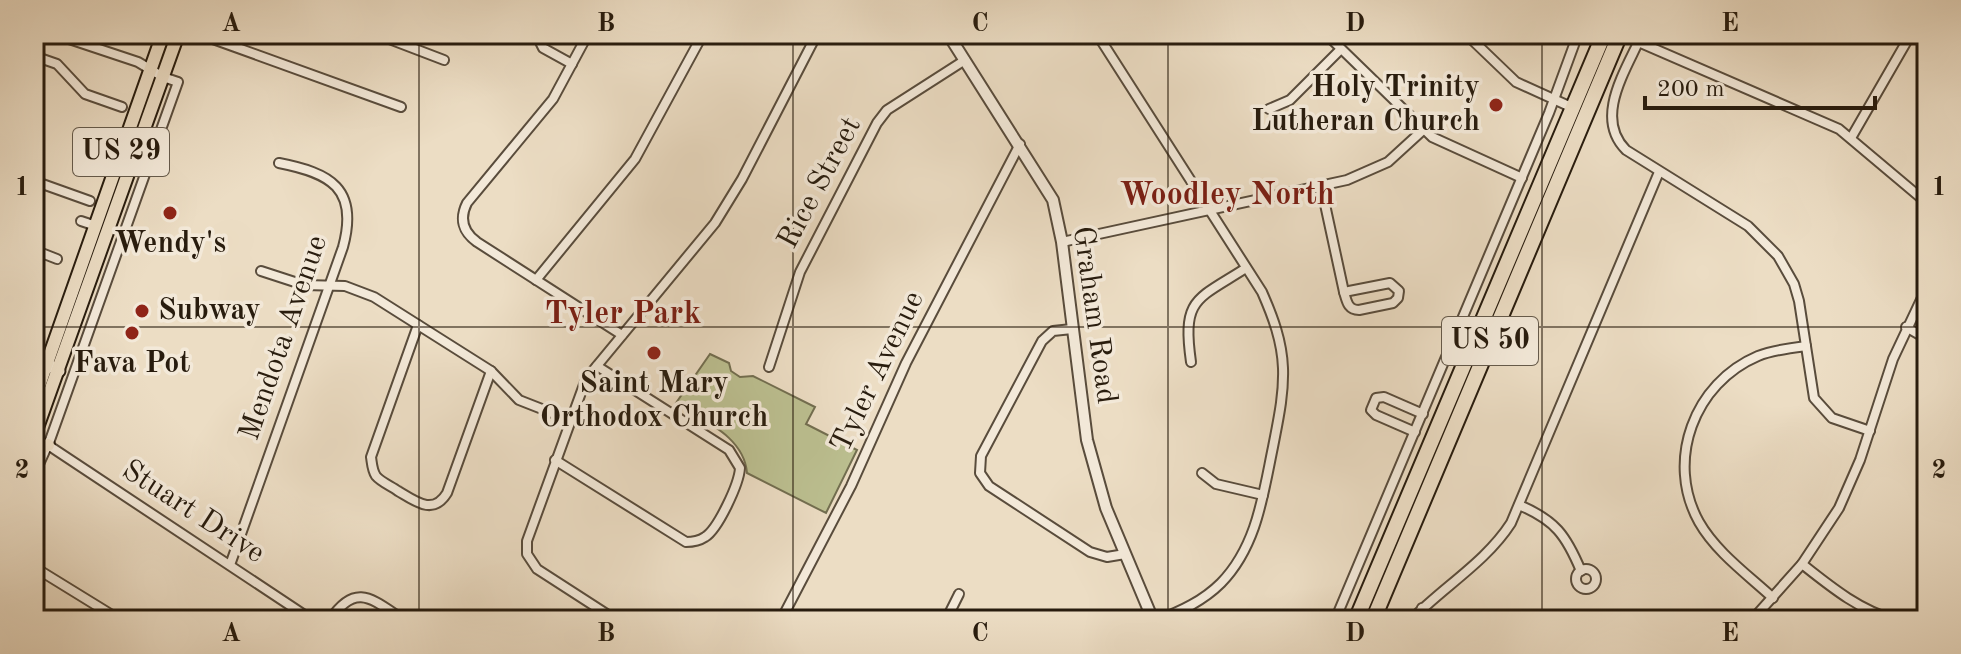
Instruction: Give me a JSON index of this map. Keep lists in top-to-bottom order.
{
  "streets": {
    "highway": ["US 50"],
    "main road": ["US 29"],
    "street": [
      "Rice Street",
      "Graham Road",
      "Mendota Avenue",
      "Tyler Avenue",
      "Stuart Drive"
    ]
  },
  "crossings": [
    ["Rice Street", "Graham Road"],
    ["Graham Road", "Tyler Avenue"],
    ["Mendota Avenue", "Stuart Drive"]
  ],
  "districts": ["Woodley North", "Tyler Park"],
  "places": [
    "Holy Trinity Lutheran Church",
    "Wendy's",
    "Subway",
    "Fava Pot",
    "Saint Mary Orthodox Church"
  ],
  "scale_bar": "200 m",
  "grid": {
    "columns": [
      "A",
      "B",
      "C",
      "D",
      "E"
    ],
    "rows": ["1", "2"]
  }
}
